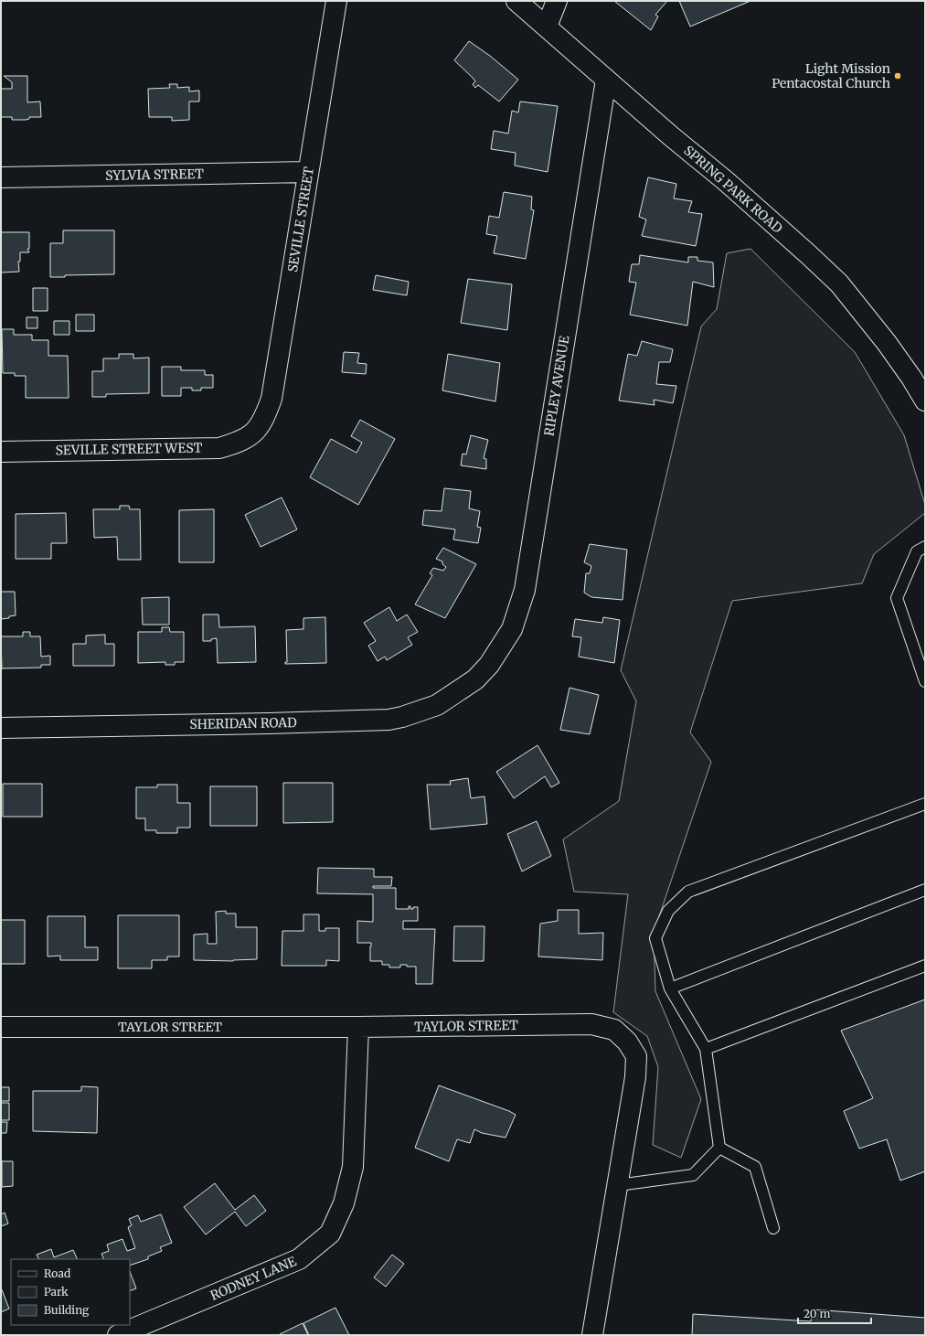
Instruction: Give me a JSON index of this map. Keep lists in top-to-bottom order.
{
  "streets": {
    "street": [
      "SYLVIA STREET",
      "SPRING PARK ROAD",
      "SEVILLE STREET",
      "RIPLEY AVENUE",
      "SEVILLE STREET WEST",
      "SHERIDAN ROAD",
      "TAYLOR STREET",
      "RODNEY LANE"
    ]
  },
  "crossings": [
    ["SYLVIA STREET", "SEVILLE STREET"],
    ["SPRING PARK ROAD", "RIPLEY AVENUE"],
    ["SEVILLE STREET", "SEVILLE STREET WEST"],
    ["RIPLEY AVENUE", "SHERIDAN ROAD"],
    ["TAYLOR STREET", "RODNEY LANE"]
  ],
  "places": ["Light Mission Pentacostal Church"],
  "legend": ["Road", "Park", "Building"],
  "scale_bar": "20 m"
}
